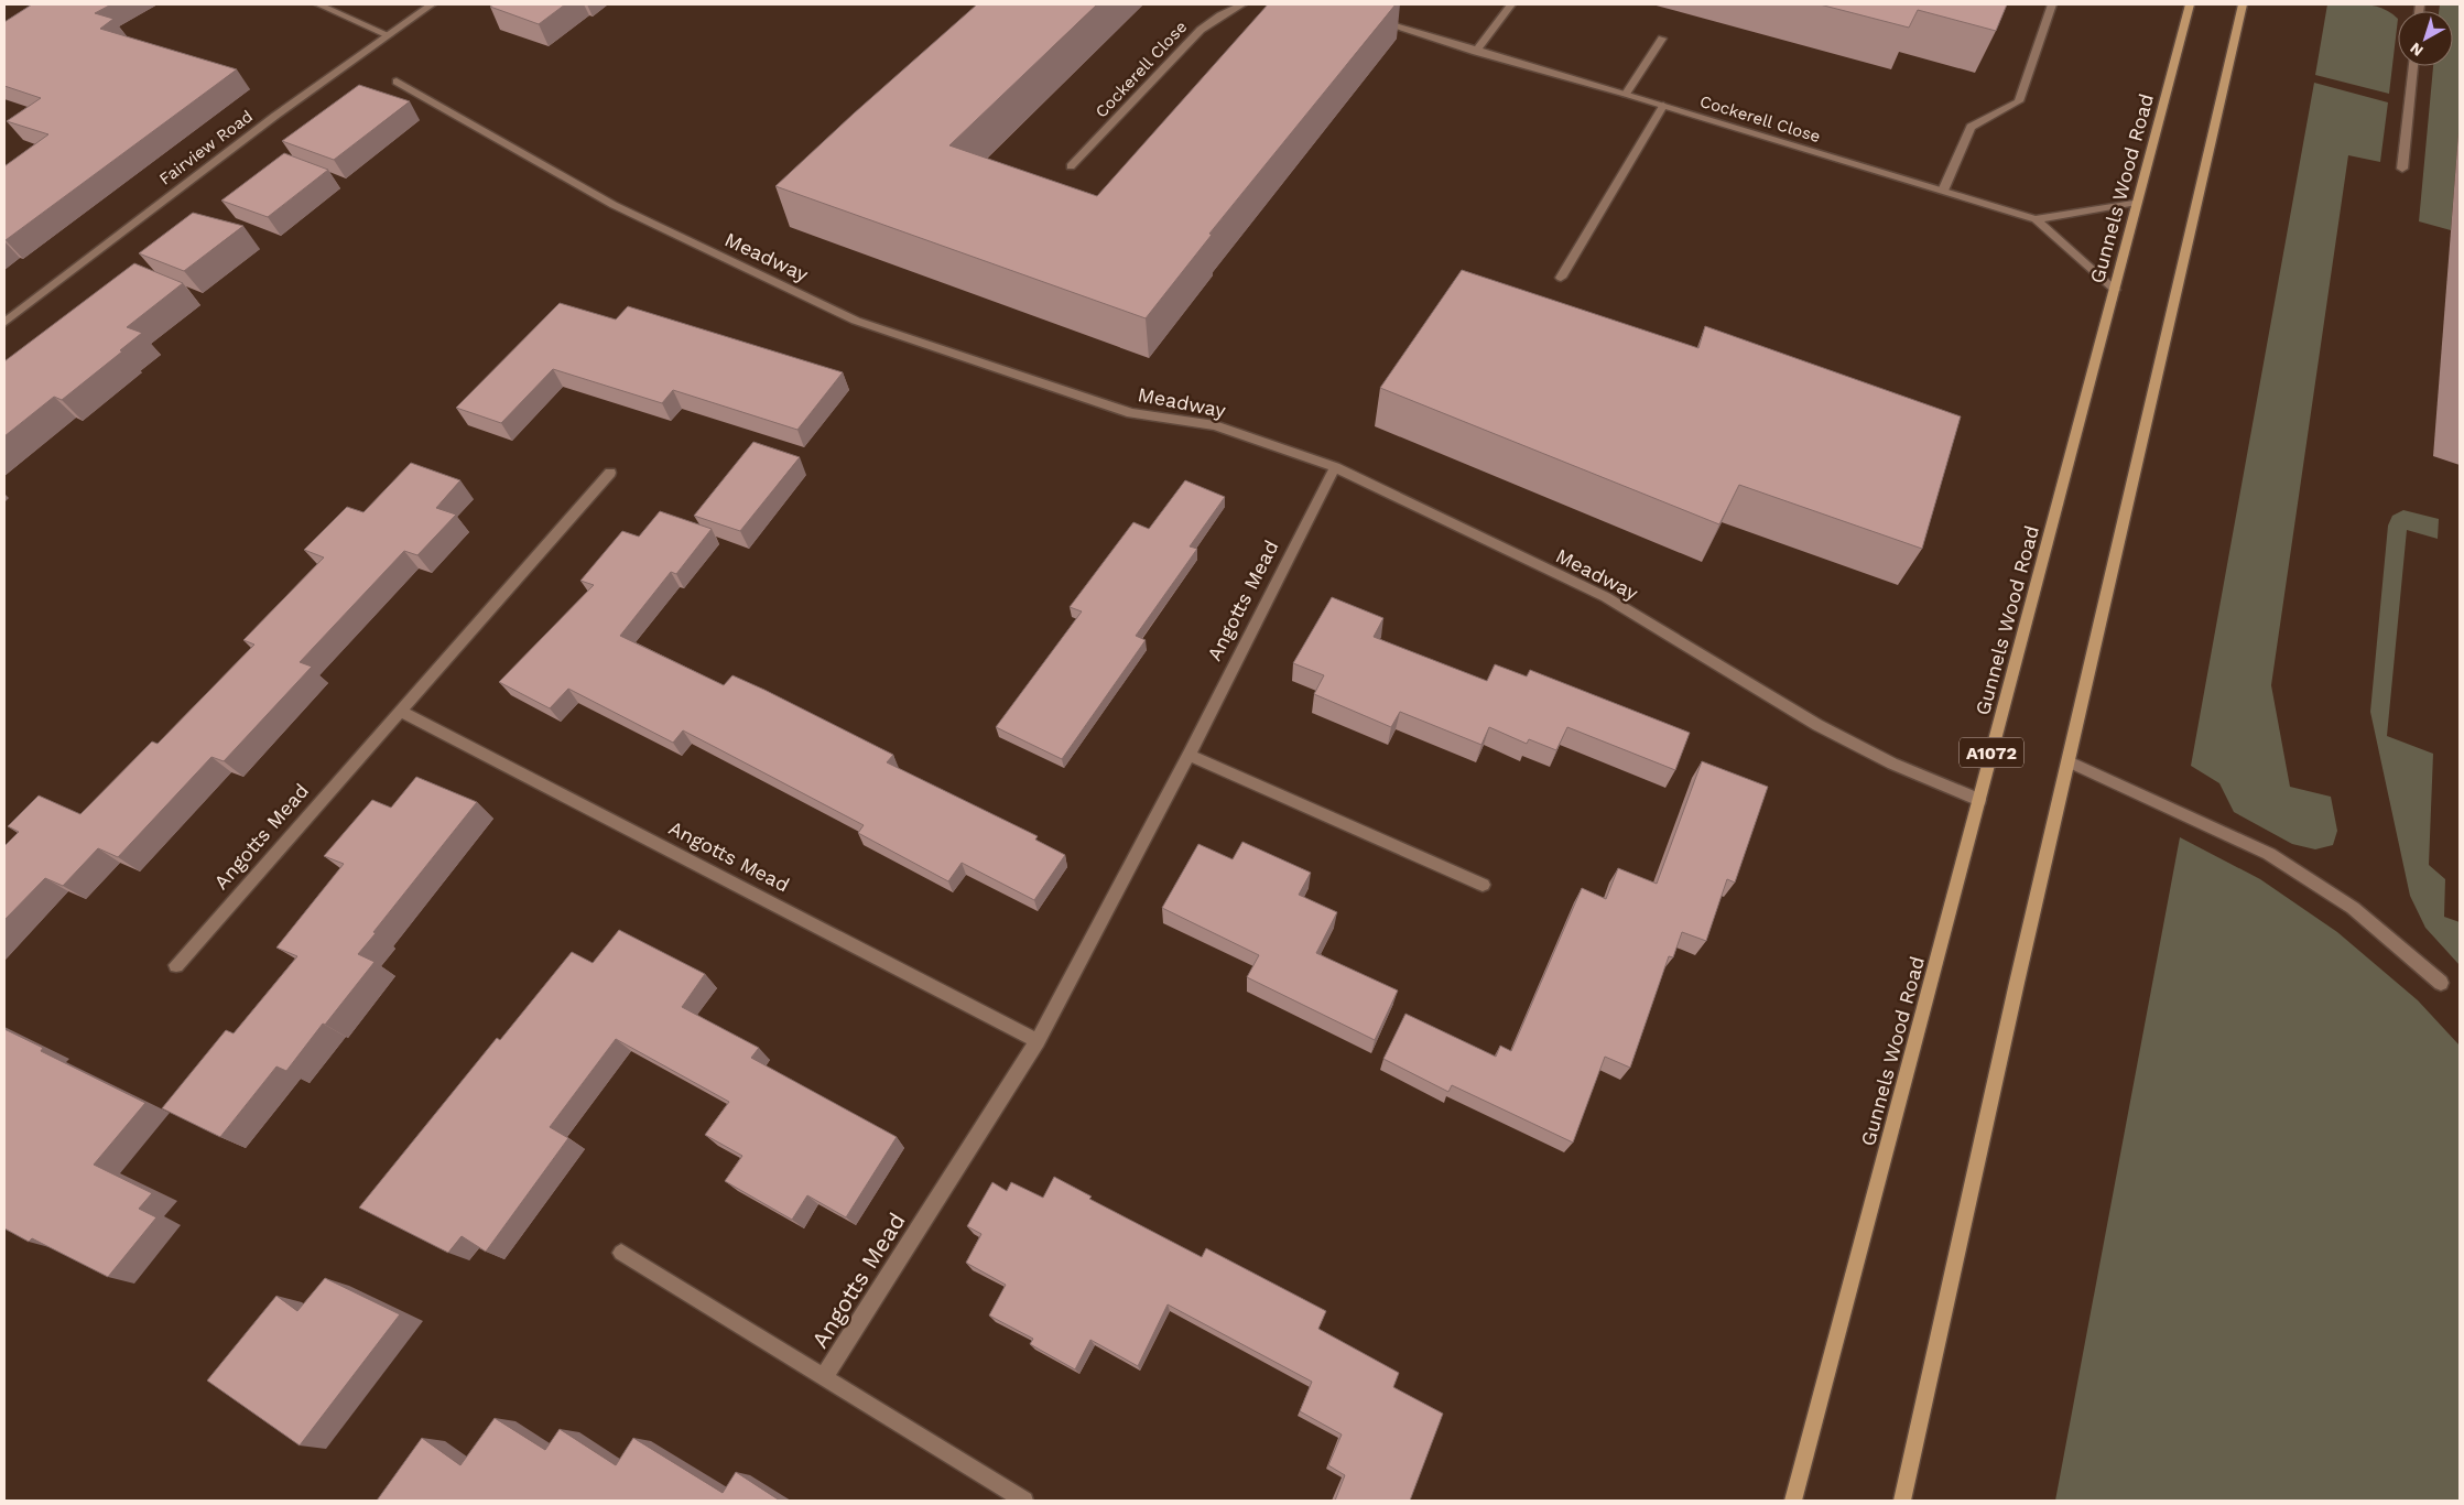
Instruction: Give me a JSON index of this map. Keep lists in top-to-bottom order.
{
  "streets": {
    "main road": ["Gunnels Wood Road", "A1072"],
    "street": [
      "Cockerell Close",
      "Fairview Road",
      "Meadway",
      "Angotts Mead"
    ]
  },
  "crossings": [
    ["Cockerell Close", "Gunnels Wood Road"],
    ["Gunnels Wood Road", "Meadway"],
    ["Meadway", "Angotts Mead"]
  ],
  "north": "bottom left"
}
